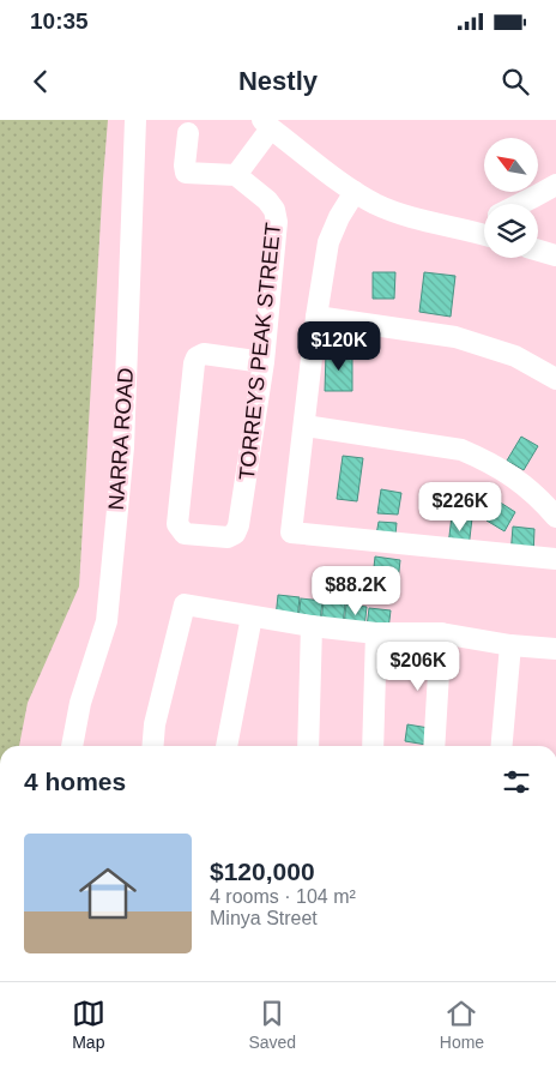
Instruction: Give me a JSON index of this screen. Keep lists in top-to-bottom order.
{
  "streets": {
    "street": ["TORREYS PEAK STREET", "NARRA ROAD"]
  },
  "north": "top left",
  "page": {
    "status": "10:35",
    "header": "Nestly",
    "price": [
      "$120K",
      "$226K",
      "$88.2K",
      "$206K"
    ],
    "heading": "4 homes",
    "list": [
      {
        "name": "$120,000",
        "note": "4 rooms · 104 m² · Minya Street"
      }
    ],
    "tabs": ["Map", "Saved", "Home"]
  }
}
